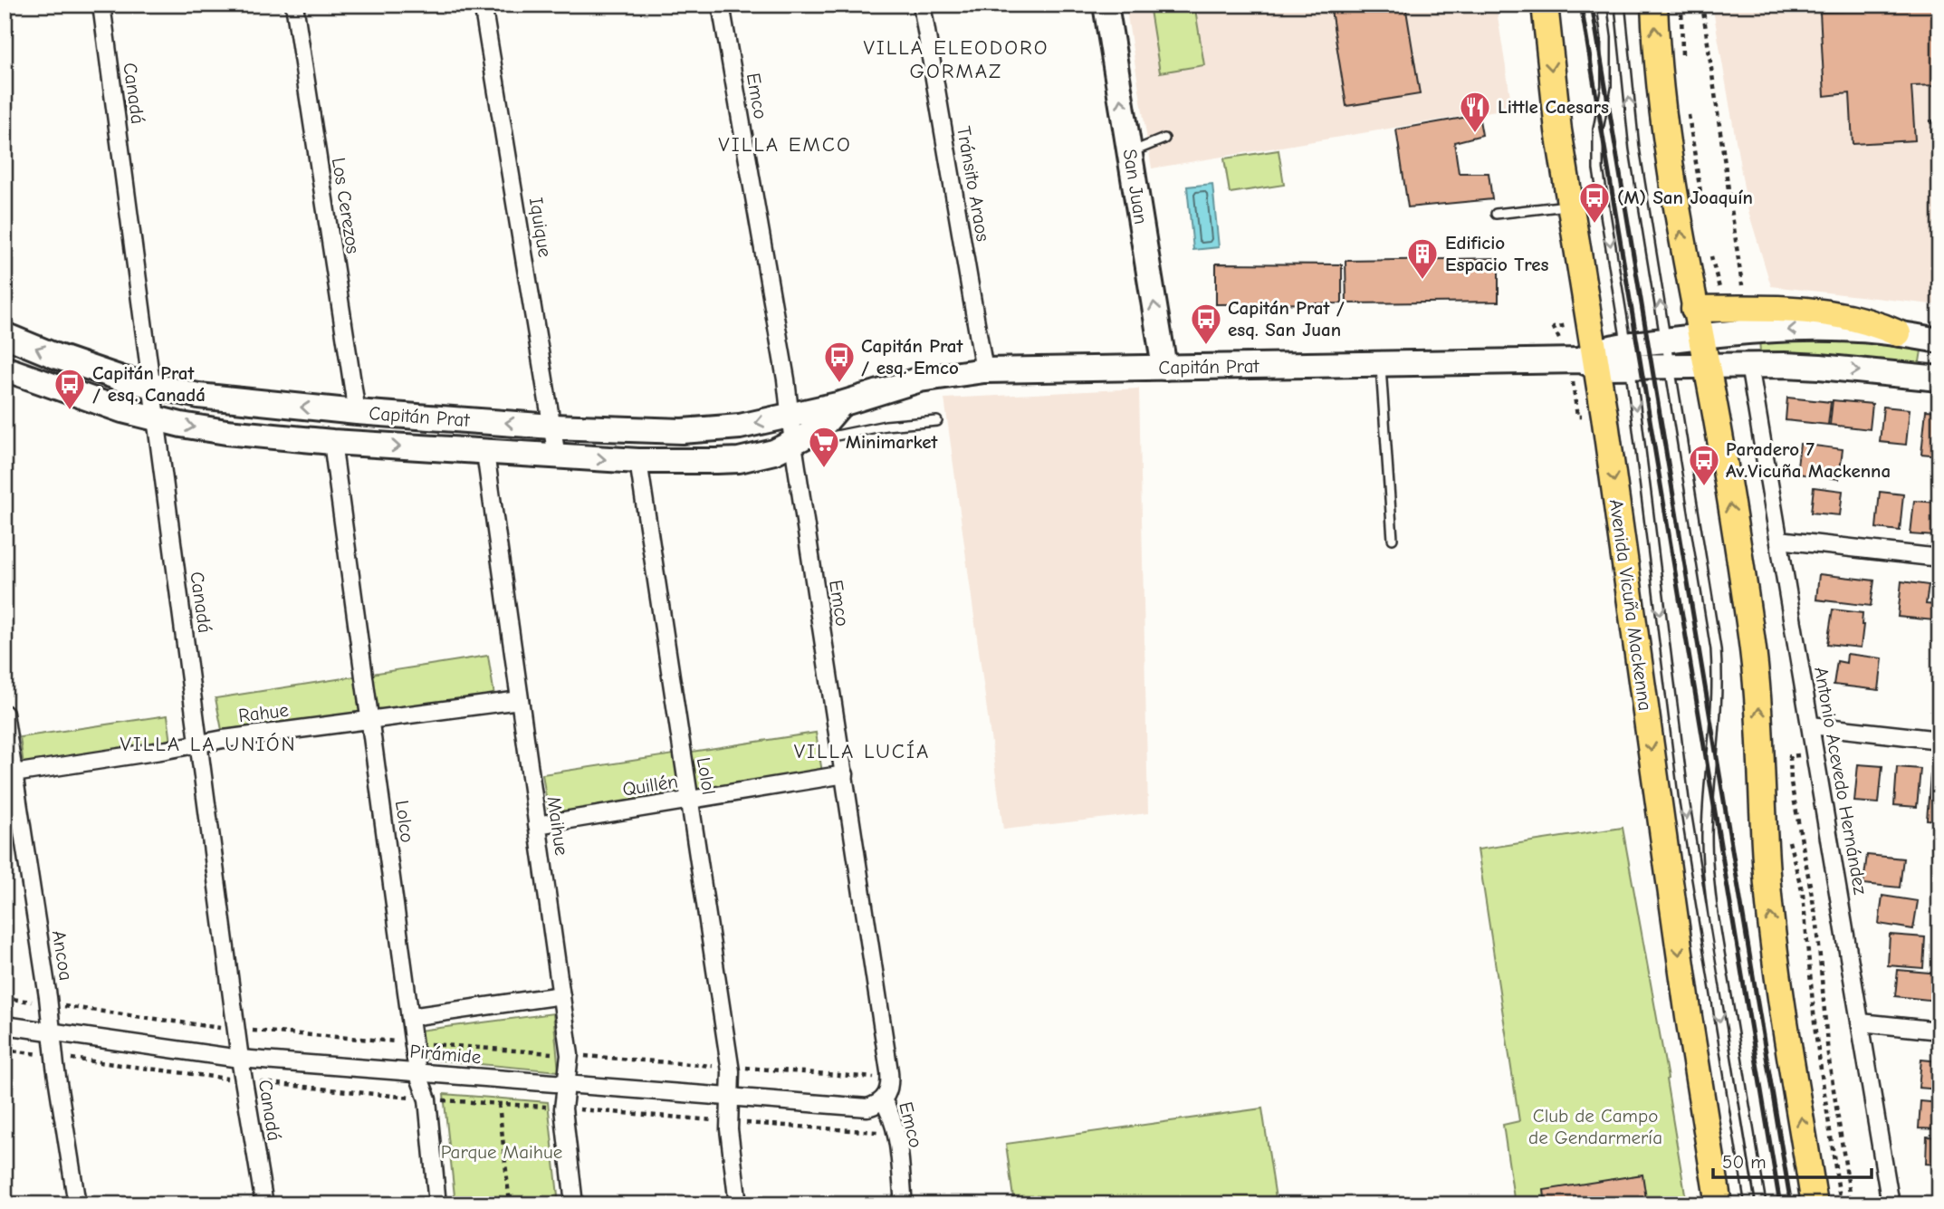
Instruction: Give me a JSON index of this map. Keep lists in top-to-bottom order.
{
  "streets": {
    "main road": ["Avenida Vicuña Mackenna"],
    "street": [
      "Canadá",
      "Emco",
      "Tránsito Araos",
      "San Juan",
      "Los Cerezos",
      "Iquique",
      "Capitán Prat",
      "Rahue",
      "Lolol",
      "Antonio Acevedo Hernández",
      "Quillén",
      "Lolco",
      "Maihue",
      "Ancoa",
      "Pirámide"
    ]
  },
  "crossings": [
    ["Canadá", "Capitán Prat"],
    ["Canadá", "Rahue"],
    ["Canadá", "Pirámide"],
    ["Emco", "Capitán Prat"],
    ["Emco", "Quillén"],
    ["Emco", "Pirámide"],
    ["Tránsito Araos", "Capitán Prat"],
    ["San Juan", "Capitán Prat"],
    ["Los Cerezos", "Capitán Prat"],
    ["Iquique", "Capitán Prat"],
    ["Capitán Prat", "Avenida Vicuña Mackenna"],
    ["Capitán Prat", "Lolol"],
    ["Capitán Prat", "Lolco"],
    ["Capitán Prat", "Maihue"],
    ["Rahue", "Lolco"],
    ["Rahue", "Maihue"],
    ["Rahue", "Ancoa"],
    ["Lolol", "Quillén"],
    ["Lolol", "Pirámide"],
    ["Quillén", "Maihue"],
    ["Lolco", "Pirámide"],
    ["Maihue", "Pirámide"],
    ["Ancoa", "Pirámide"]
  ],
  "one_way": ["San Juan"],
  "districts": [
    "VILLA ELEODORO GORMAZ",
    "VILLA EMCO",
    "VILLA LA UNIÓN",
    "VILLA LUCÍA"
  ],
  "parks": ["Club de Campo de Gendarmería", "Parque Maihue"],
  "places": {
    "restaurant": ["Little Caesars"],
    "bus stop": [
      "(M) San Joaquín",
      "Capitán Prat / esq. San Juan",
      "Capitán Prat / esq. Emco",
      "Capitán Prat / esq. Canadá",
      "Paradero 7 Av.Vicuña Mackenna"
    ],
    "building": ["Edificio Espacio Tres"],
    "supermarket": ["Minimarket"]
  },
  "scale_bar": "50 m"
}
